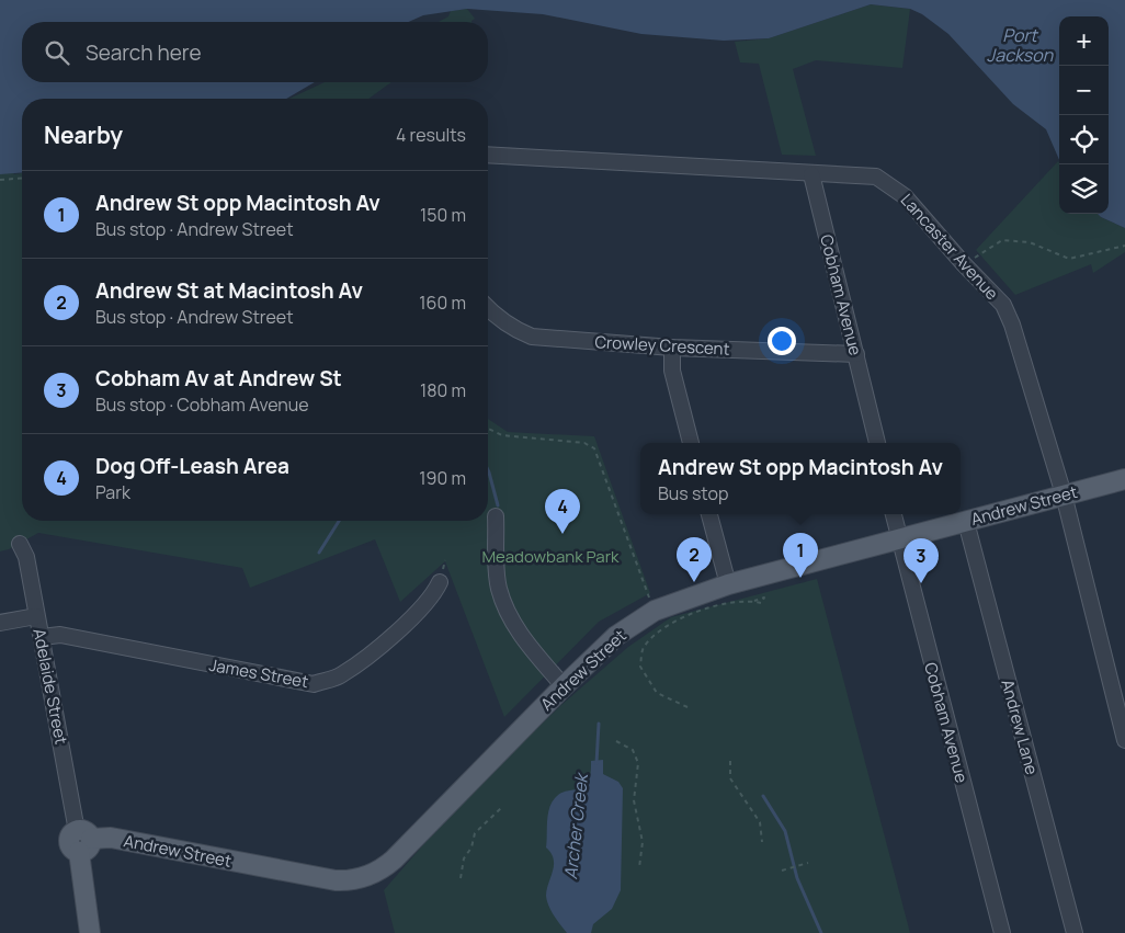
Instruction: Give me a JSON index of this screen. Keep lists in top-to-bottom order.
{
  "streets": {
    "main road": ["Andrew Street", "Adelaide Street"],
    "street": [
      "Lancaster Avenue",
      "Cobham Avenue",
      "Crowley Crescent",
      "James Street",
      "Andrew Lane"
    ]
  },
  "crossings": [
    ["Lancaster Avenue", "Cobham Avenue"],
    ["Lancaster Avenue", "Andrew Street"],
    ["Cobham Avenue", "Crowley Crescent"],
    ["Cobham Avenue", "Andrew Street"],
    ["Andrew Street", "Adelaide Street"],
    ["Andrew Street", "Andrew Lane"],
    ["James Street", "Adelaide Street"]
  ],
  "water": ["Port Jackson", "Archer Creek"],
  "parks": ["Meadowbank Park"],
  "page": {
    "map_buttons": ["+", "−"],
    "search": "Search here",
    "heading": ["Nearby", "4 results"],
    "list": [
      {
        "mark": "1",
        "name": "Andrew St opp Macintosh Av",
        "note": "Bus stop · Andrew Street",
        "value": "150 m"
      },
      {
        "mark": "2",
        "name": "Andrew St at Macintosh Av",
        "note": "Bus stop · Andrew Street",
        "value": "160 m"
      },
      {
        "mark": "3",
        "name": "Cobham Av at Andrew St",
        "note": "Bus stop · Cobham Avenue",
        "value": "180 m"
      },
      {
        "mark": "4",
        "name": "Dog Off-Leash Area",
        "note": "Park",
        "value": "190 m"
      }
    ],
    "popup": ["Andrew St opp Macintosh Av", "Bus stop"],
    "pins": [
      "4",
      "1",
      "2",
      "3"
    ]
  }
}
